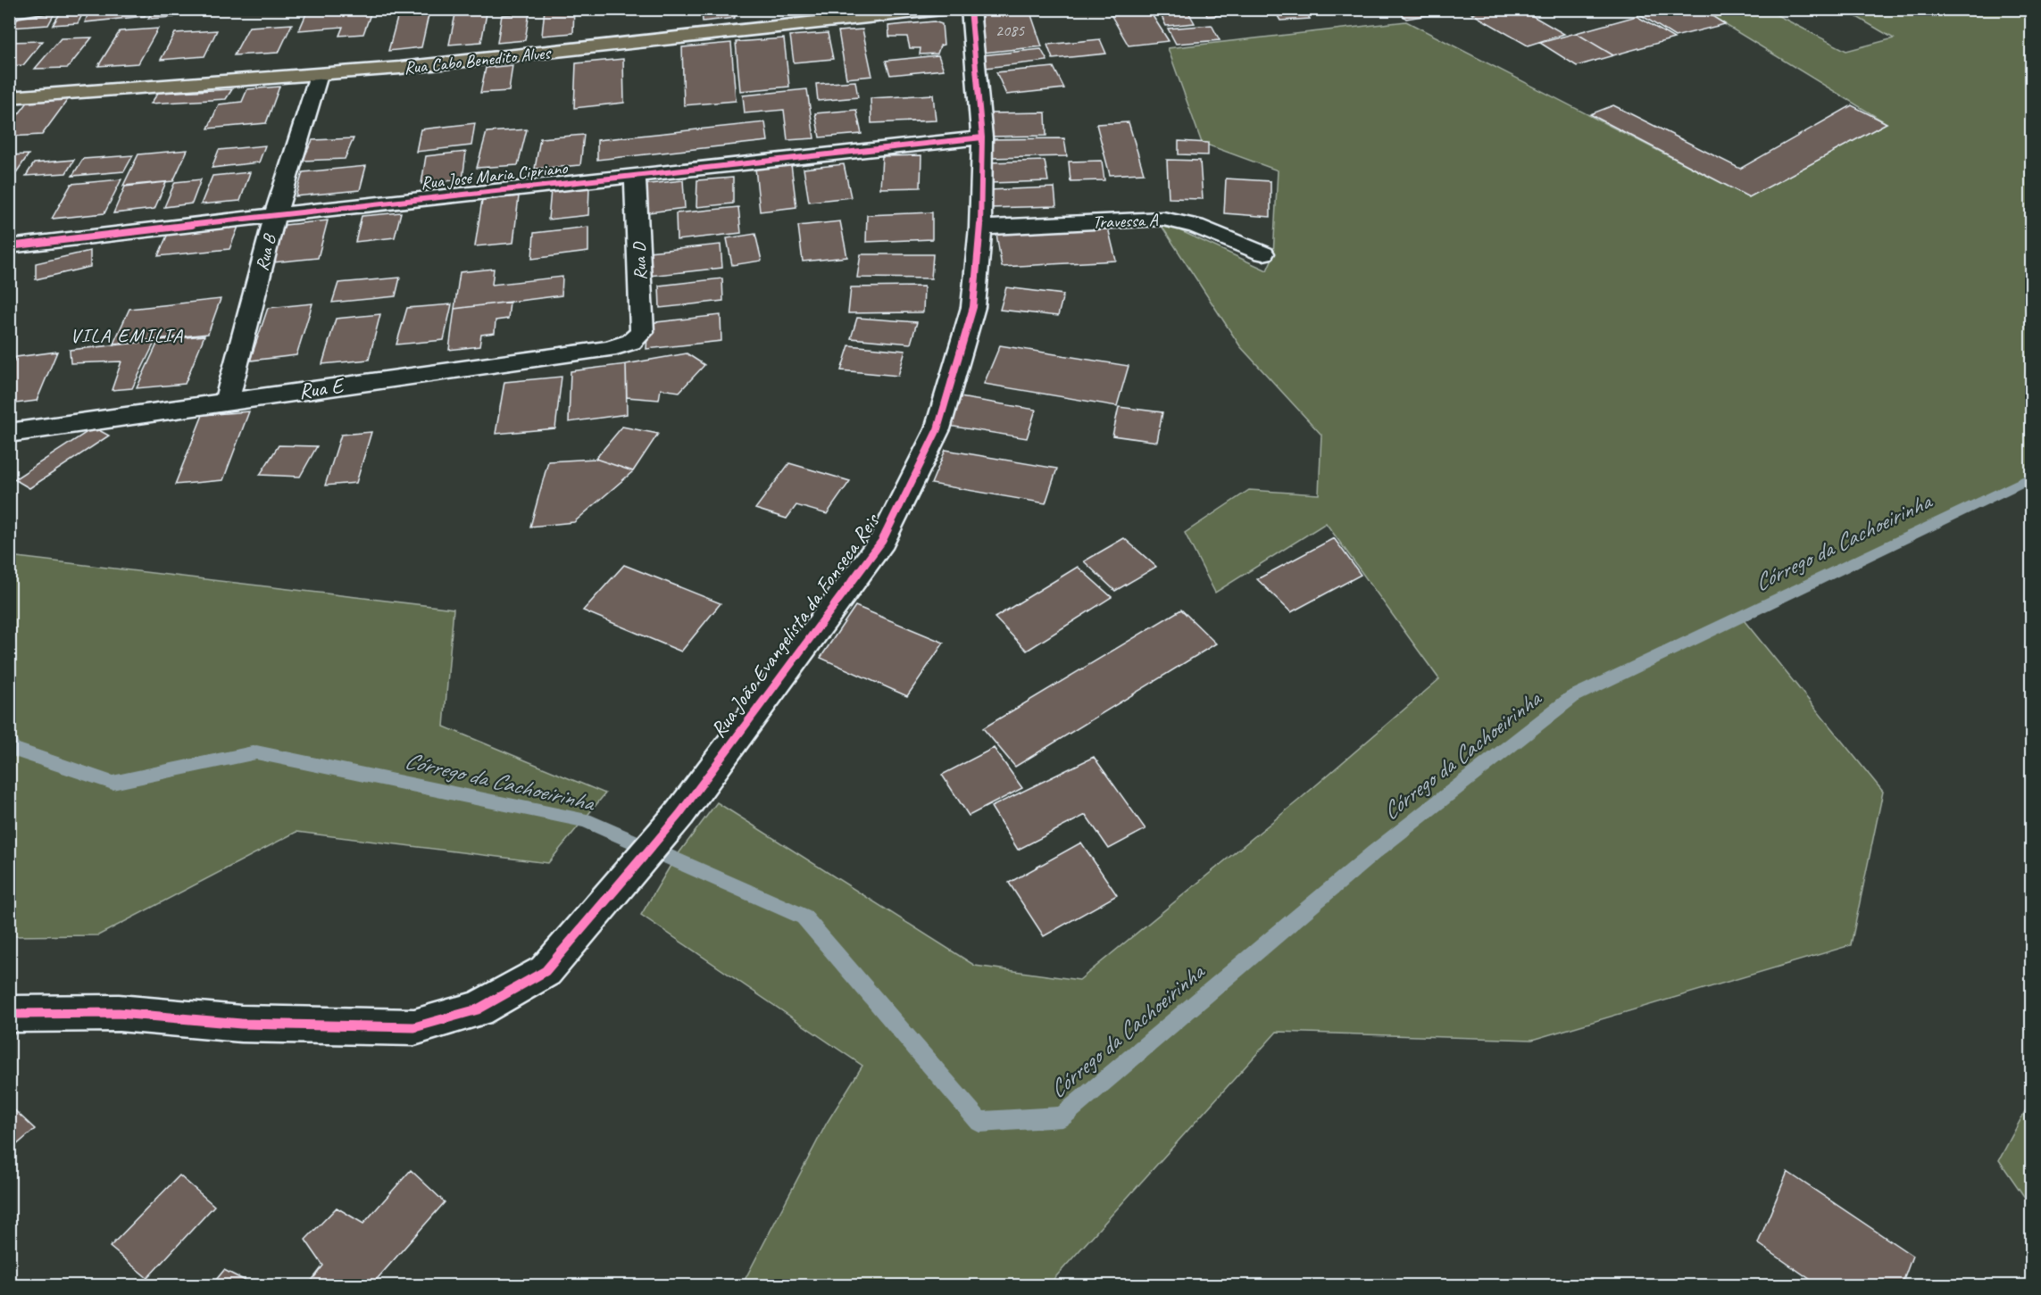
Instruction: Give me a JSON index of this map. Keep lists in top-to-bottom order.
{
  "streets": {
    "main road": ["Rua Cabo Benedito Alves"],
    "street": [
      "Rua José Maria Cipriano",
      "Travessa A",
      "Rua B",
      "Rua D",
      "Rua E",
      "Rua João Evangelista da Fonseca Reis"
    ]
  },
  "crossings": [
    ["Rua Cabo Benedito Alves", "Rua B"],
    ["Rua José Maria Cipriano", "Rua B"],
    ["Rua José Maria Cipriano", "Rua D"],
    ["Rua José Maria Cipriano", "Rua João Evangelista da Fonseca Reis"],
    ["Travessa A", "Rua João Evangelista da Fonseca Reis"],
    ["Rua B", "Rua E"],
    ["Rua D", "Rua E"]
  ],
  "districts": ["VILA EMILIA"],
  "water": ["Córrego da Cachoeirinha"],
  "house_numbers": ["2085"]
}
